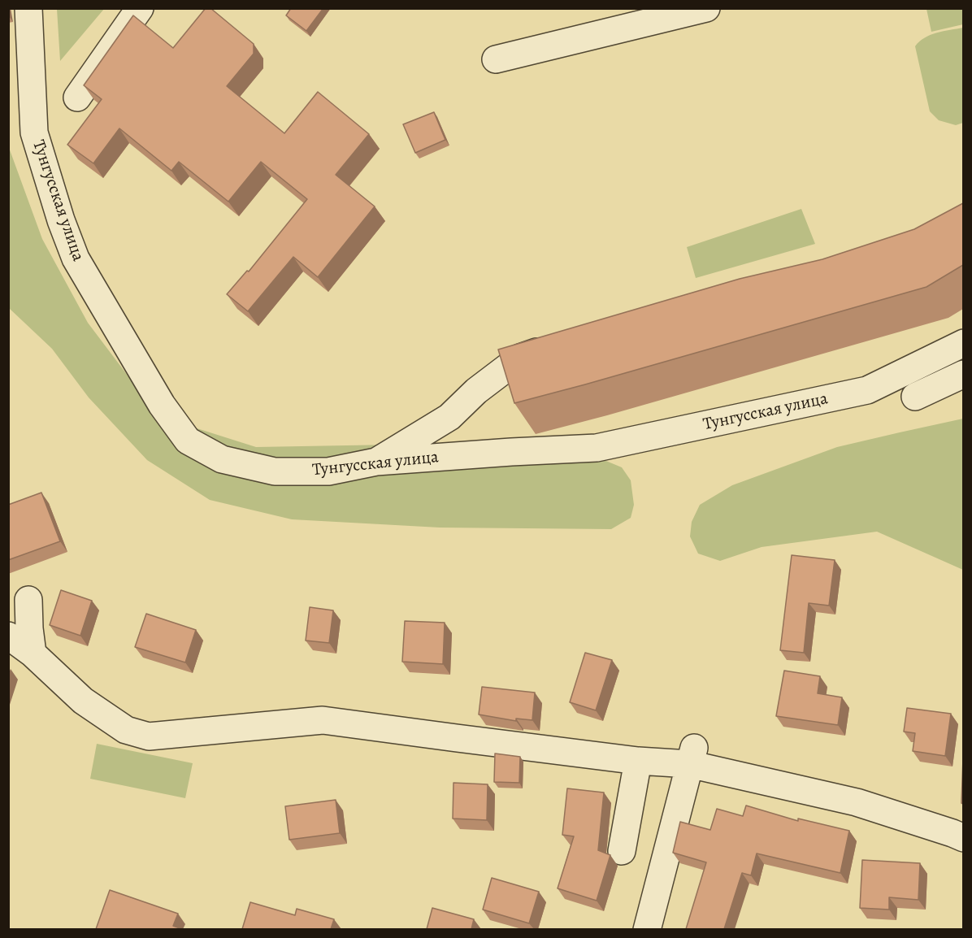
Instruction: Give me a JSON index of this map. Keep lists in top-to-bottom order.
{
  "streets": {
    "lane": ["Тунгусская улица"]
  }
}
